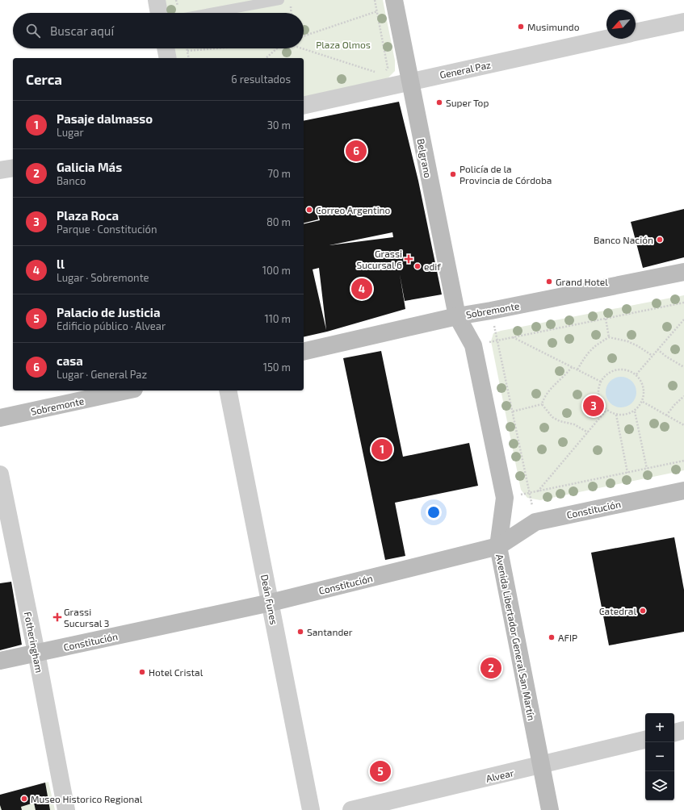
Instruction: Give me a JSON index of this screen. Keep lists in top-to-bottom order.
{
  "streets": {
    "main road": [
      "Belgrano",
      "Sobremonte",
      "Constitución",
      "Avenida Libertador General San Martín"
    ],
    "street": [
      "General Paz",
      "Deán Funes",
      "Fotheringham",
      "Alvear"
    ]
  },
  "crossings": [
    ["General Paz", "Belgrano"],
    ["Belgrano", "Sobremonte"],
    ["Belgrano", "Avenida Libertador General San Martín"],
    ["Sobremonte", "Avenida Libertador General San Martín"],
    ["Constitución", "Deán Funes"],
    ["Constitución", "Avenida Libertador General San Martín"],
    ["Constitución", "Fotheringham"],
    ["Avenida Libertador General San Martín", "Alvear"]
  ],
  "parks": ["Plaza Olmos"],
  "places": {
    "other": [
      "Musimundo",
      "Super Top",
      "Policía de la Provincia de Córdoba",
      "Correo Argentino",
      "Banco Nación",
      "edif",
      "Grand Hotel",
      "Catedral",
      "Santander",
      "AFIP",
      "Hotel Cristal",
      "Museo Historico Regional"
    ],
    "health": ["Grassi Sucursal 6", "Grassi Sucursal 3"]
  },
  "north": "bottom left",
  "page": {
    "search": "Buscar aquí",
    "heading": ["Cerca", "6 resultados"],
    "list": [
      {
        "mark": "1",
        "name": "Pasaje dalmasso",
        "note": "Lugar",
        "value": "30 m"
      },
      {
        "mark": "2",
        "name": "Galicia Más",
        "note": "Banco",
        "value": "70 m"
      },
      {
        "mark": "3",
        "name": "Plaza Roca",
        "note": "Parque · Constitución",
        "value": "80 m"
      },
      {
        "mark": "4",
        "name": "ll",
        "note": "Lugar · Sobremonte",
        "value": "100 m"
      },
      {
        "mark": "5",
        "name": "Palacio de Justicia",
        "note": "Edificio público · Alvear",
        "value": "110 m"
      },
      {
        "mark": "6",
        "name": "casa",
        "note": "Lugar · General Paz",
        "value": "150 m"
      }
    ],
    "pins": [
      "6",
      "4",
      "3",
      "1",
      "2",
      "5"
    ],
    "map_buttons": ["+", "−"]
  }
}
